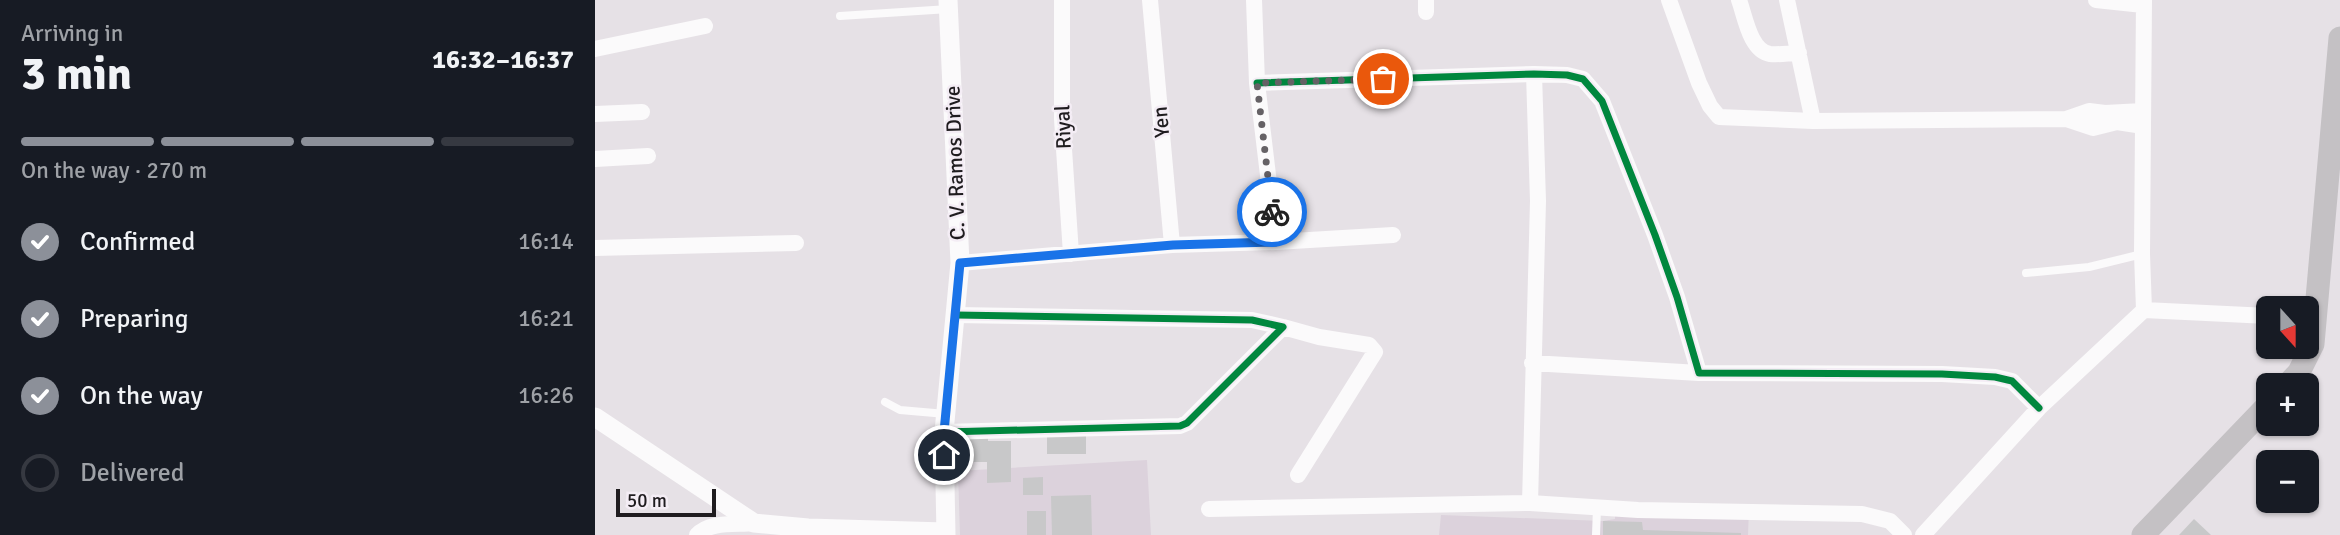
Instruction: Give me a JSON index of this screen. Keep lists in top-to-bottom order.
{
  "streets": {
    "street": ["Yen", "Riyal", "C. V. Ramos Drive"]
  },
  "scale_bar": "50 m",
  "north": "bottom",
  "page": {
    "heading": ["3 min", "Arriving in", "16:32–16:37"],
    "bar": "On the way · 270 m",
    "list": [
      ["Confirmed", "16:14"],
      ["Preparing", "16:21"],
      ["On the way", "16:26"],
      "Delivered"
    ],
    "map_buttons": ["+", "−"],
    "scale": "50 m"
  }
}
